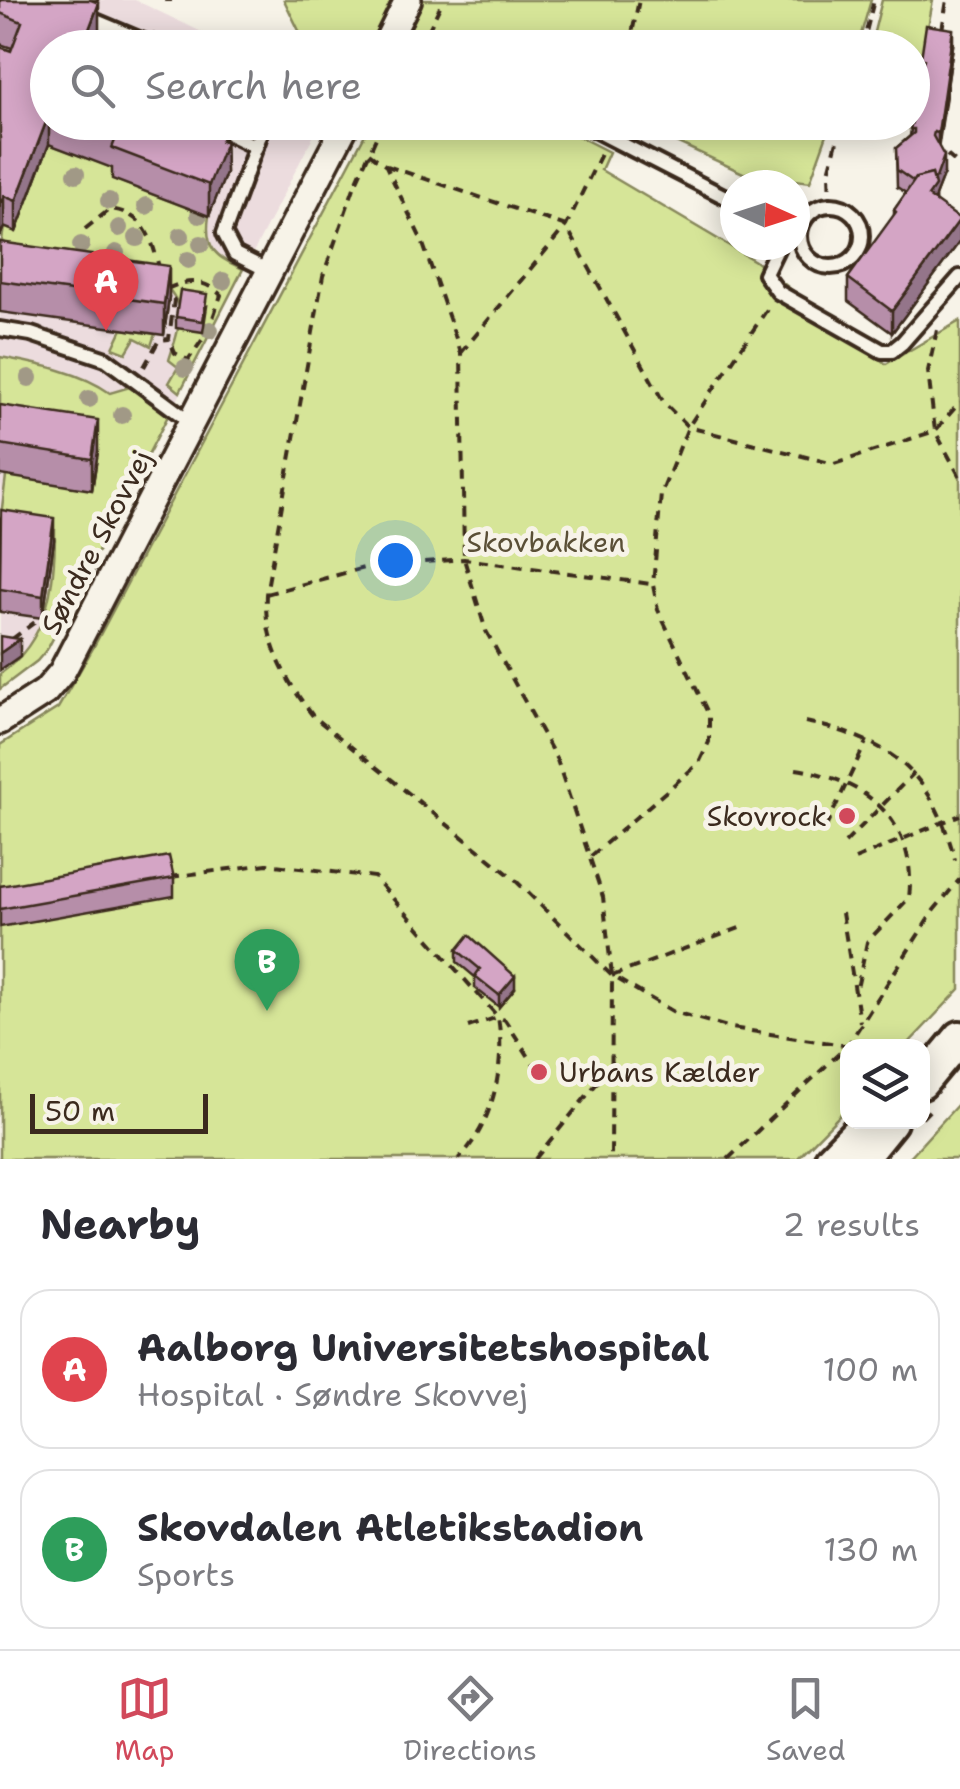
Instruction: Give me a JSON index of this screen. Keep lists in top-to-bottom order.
{
  "streets": {
    "street": ["Søndre Skovvej"]
  },
  "parks": ["Skovbakken"],
  "places": ["Skovrock", "Urbans Kælder"],
  "scale_bar": "50 m",
  "north": "right",
  "page": {
    "search": "Search here",
    "pins": ["A", "B"],
    "scale": "50 m",
    "heading": ["Nearby", "2 results"],
    "list": [
      {
        "mark": "A",
        "name": "Aalborg Universitetshospital",
        "note": "Hospital · Søndre Skovvej",
        "value": "100 m"
      },
      {
        "mark": "B",
        "name": "Skovdalen Atletikstadion",
        "note": "Sports",
        "value": "130 m"
      }
    ],
    "nav": ["Map", "Directions", "Saved"]
  }
}
